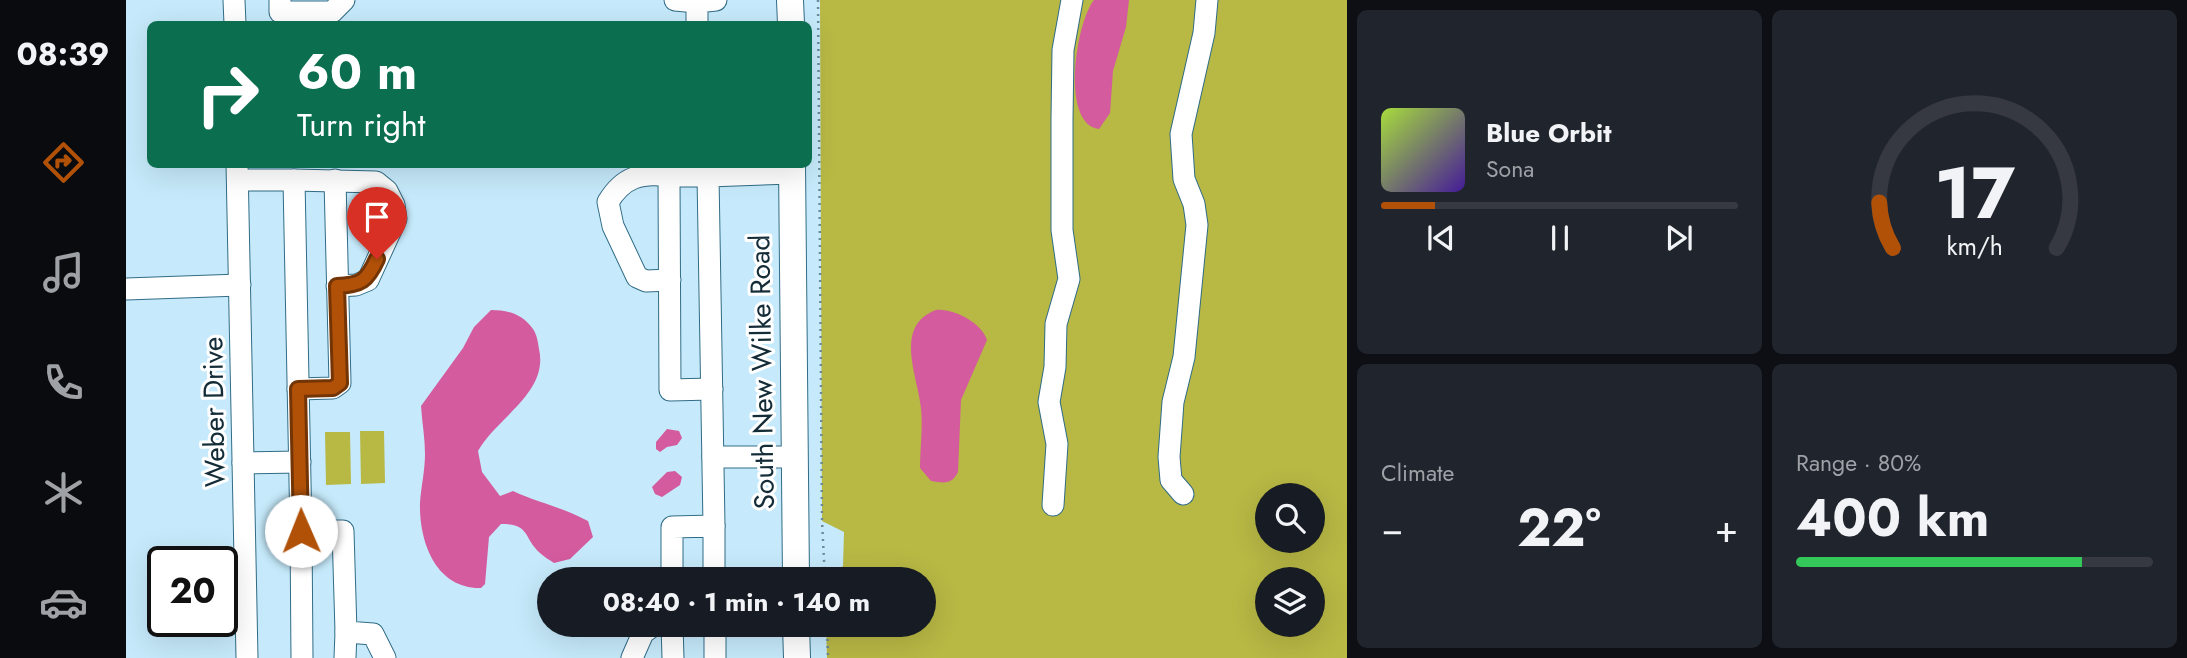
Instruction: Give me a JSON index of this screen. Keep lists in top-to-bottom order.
{
  "streets": {
    "main road": ["South New Wilke Road"],
    "street": ["Weber Drive"]
  },
  "page": {
    "tabs": "08:39",
    "turn": ["60 m", "Turn right"],
    "song": ["Blue Orbit", "Sona"],
    "tile": [
      "Climate",
      ["Range · 80%", "400 km"]
    ],
    "heat": ["−", "22°", "+"],
    "limit": "20",
    "trip": "08:40 · 1 min · 140 m",
    "gauge": ["17", "km/h"]
  }
}
